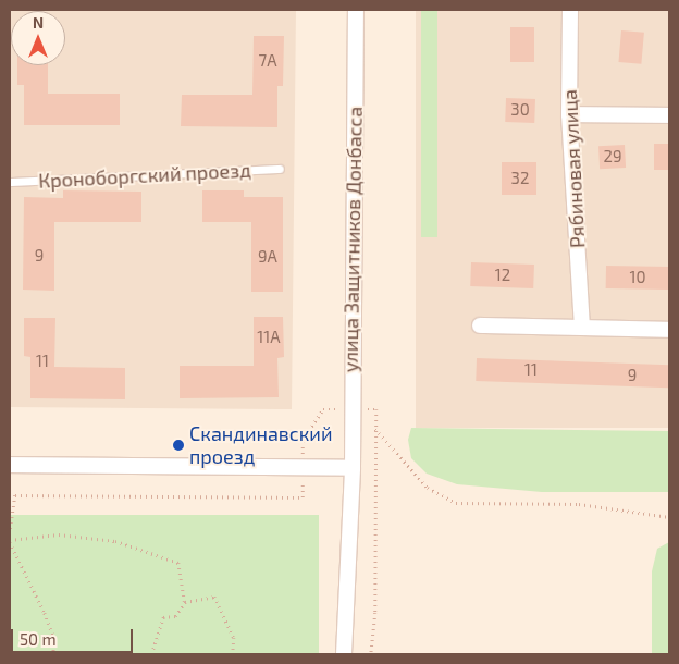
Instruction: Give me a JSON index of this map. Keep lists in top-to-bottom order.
{
  "streets": {
    "street": ["Рябиновая улица", "улица Защитников Донбасса"],
    "lane": ["Кроноборгский проезд"]
  },
  "places": ["Скандинавский проезд"],
  "house_numbers": [
    "7А",
    "30",
    "29",
    "32",
    "9",
    "9А",
    "12",
    "10",
    "11А",
    "11",
    "11",
    "9"
  ],
  "scale_bar": "50 m",
  "north": "top"
}
